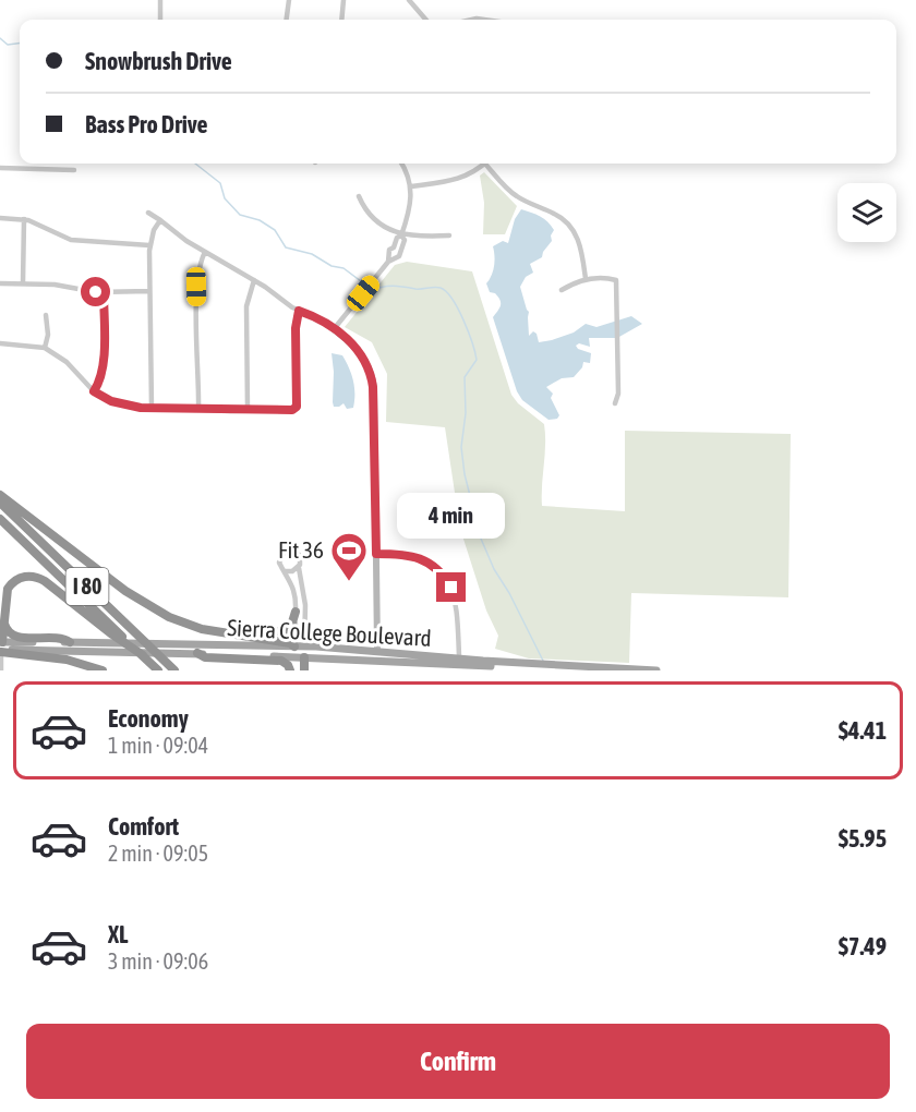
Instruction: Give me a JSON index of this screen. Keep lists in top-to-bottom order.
{
  "streets": {
    "highway": ["I 80"],
    "main road": ["Sierra College Boulevard"]
  },
  "places": {
    "sports": ["Fit 36"]
  },
  "page": {
    "banner": ["Snowbrush Drive", "Bass Pro Drive"],
    "bubble": "4 min",
    "list": [
      {
        "name": "Economy",
        "note": "1 min · 09:04",
        "value": "$4.41"
      },
      {
        "name": "Comfort",
        "note": "2 min · 09:05",
        "value": "$5.95"
      },
      {
        "name": "XL",
        "note": "3 min · 09:06",
        "value": "$7.49"
      }
    ],
    "buttons": "Confirm"
  }
}
